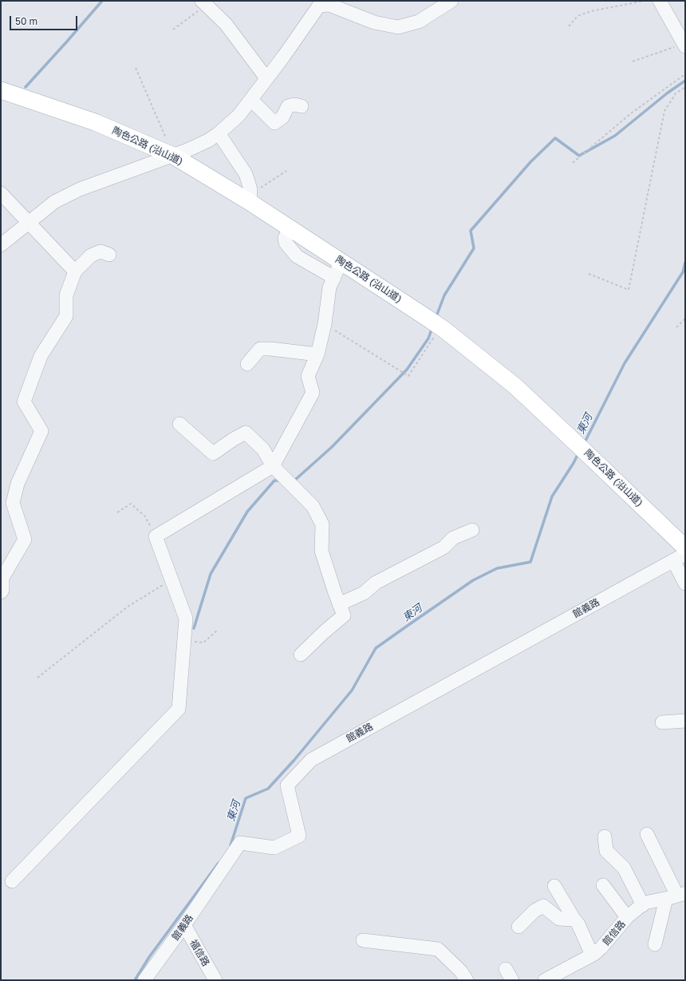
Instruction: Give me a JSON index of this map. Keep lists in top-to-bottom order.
{
  "streets": {
    "main road": ["陶色公路 (沿山道)"],
    "street": ["館義路", "館信路", "福信路"]
  },
  "crossings": [
    ["館義路", "福信路"]
  ],
  "water": ["東河"],
  "scale_bar": "50 m"
}
